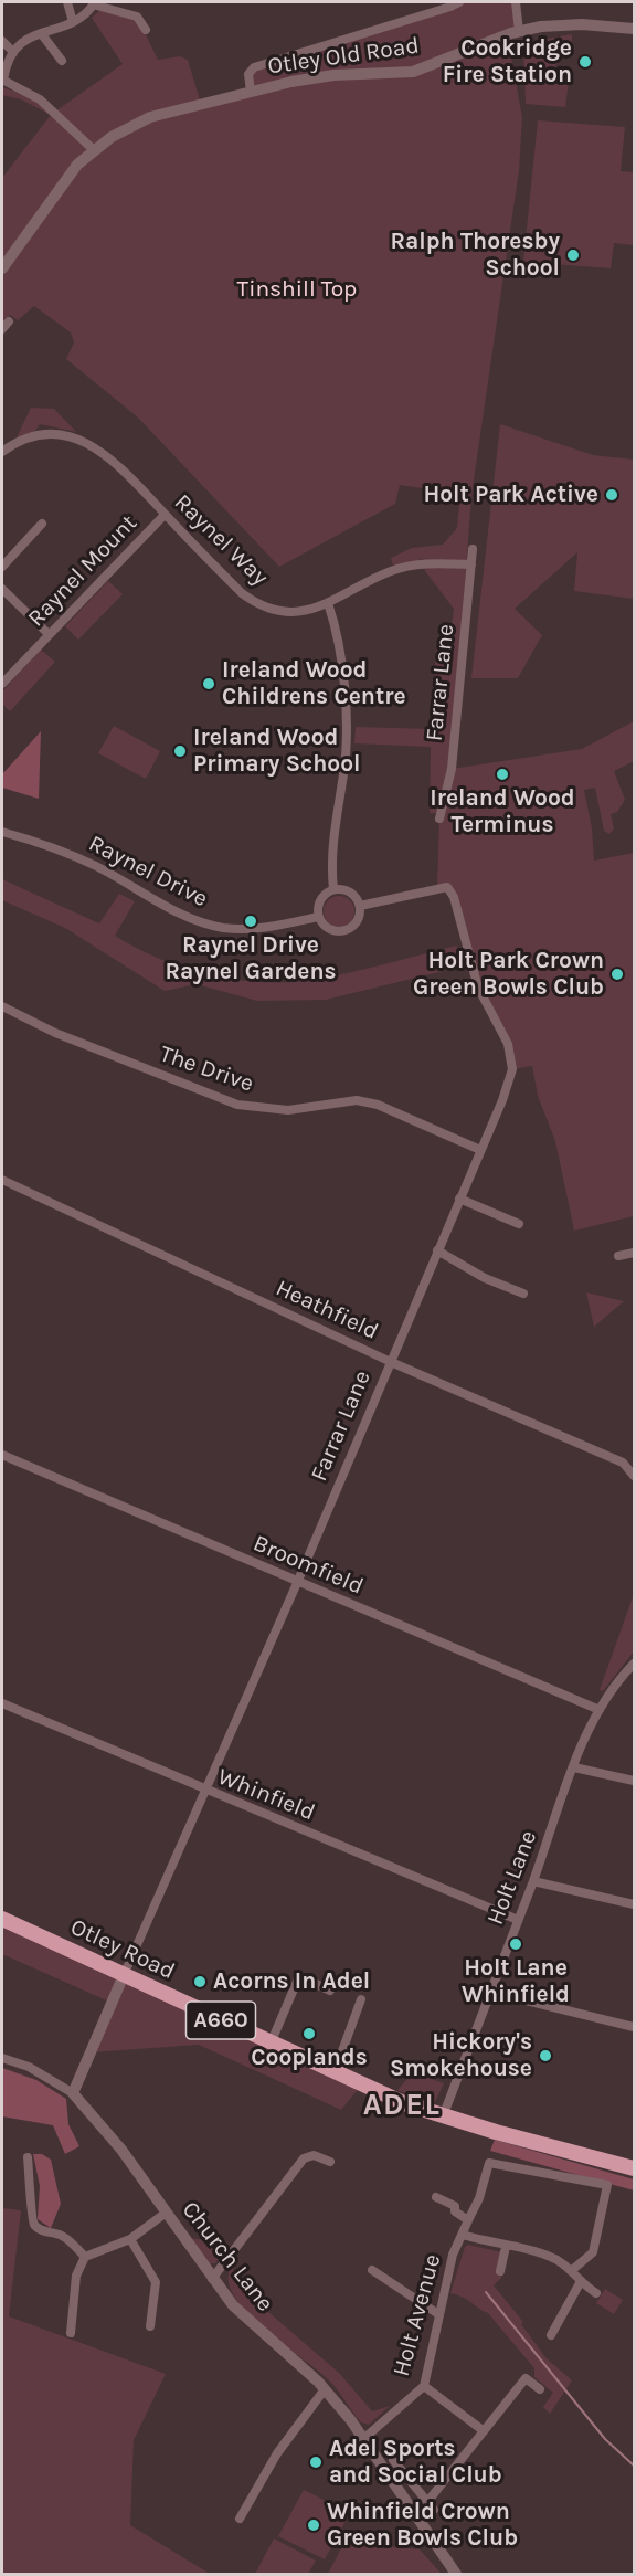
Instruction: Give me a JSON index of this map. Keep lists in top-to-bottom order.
{
  "streets": {
    "highway": ["Otley Road", "A660"],
    "street": [
      "Otley Old Road",
      "Raynel Way",
      "Raynel Mount",
      "Farrar Lane",
      "Raynel Drive",
      "The Drive",
      "Heathfield",
      "Broomfield",
      "Whinfield",
      "Holt Lane",
      "Church Lane",
      "Holt Avenue"
    ]
  },
  "crossings": [
    ["Raynel Way", "Raynel Mount"],
    ["Raynel Way", "Farrar Lane"],
    ["Farrar Lane", "Raynel Drive"],
    ["Farrar Lane", "The Drive"],
    ["Farrar Lane", "Heathfield"],
    ["Farrar Lane", "Broomfield"],
    ["Farrar Lane", "Whinfield"],
    ["Farrar Lane", "Otley Road"],
    ["Broomfield", "Holt Lane"],
    ["Whinfield", "Holt Lane"],
    ["Holt Lane", "Otley Road"],
    ["Church Lane", "Holt Avenue"]
  ],
  "districts": ["ADEL"],
  "parks": ["Tinshill Top"],
  "places": [
    "Cookridge Fire Station",
    "Ralph Thoresby School",
    "Holt Park Active",
    "Ireland Wood Childrens Centre",
    "Ireland Wood Primary School",
    "Ireland Wood Terminus",
    "Raynel Drive Raynel Gardens",
    "Holt Park Crown Green Bowls Club",
    "Holt Lane Whinfield",
    "Acorns In Adel",
    "Cooplands",
    "Hickory's Smokehouse",
    "Adel Sports and Social Club",
    "Whinfield Crown Green Bowls Club"
  ]
}
